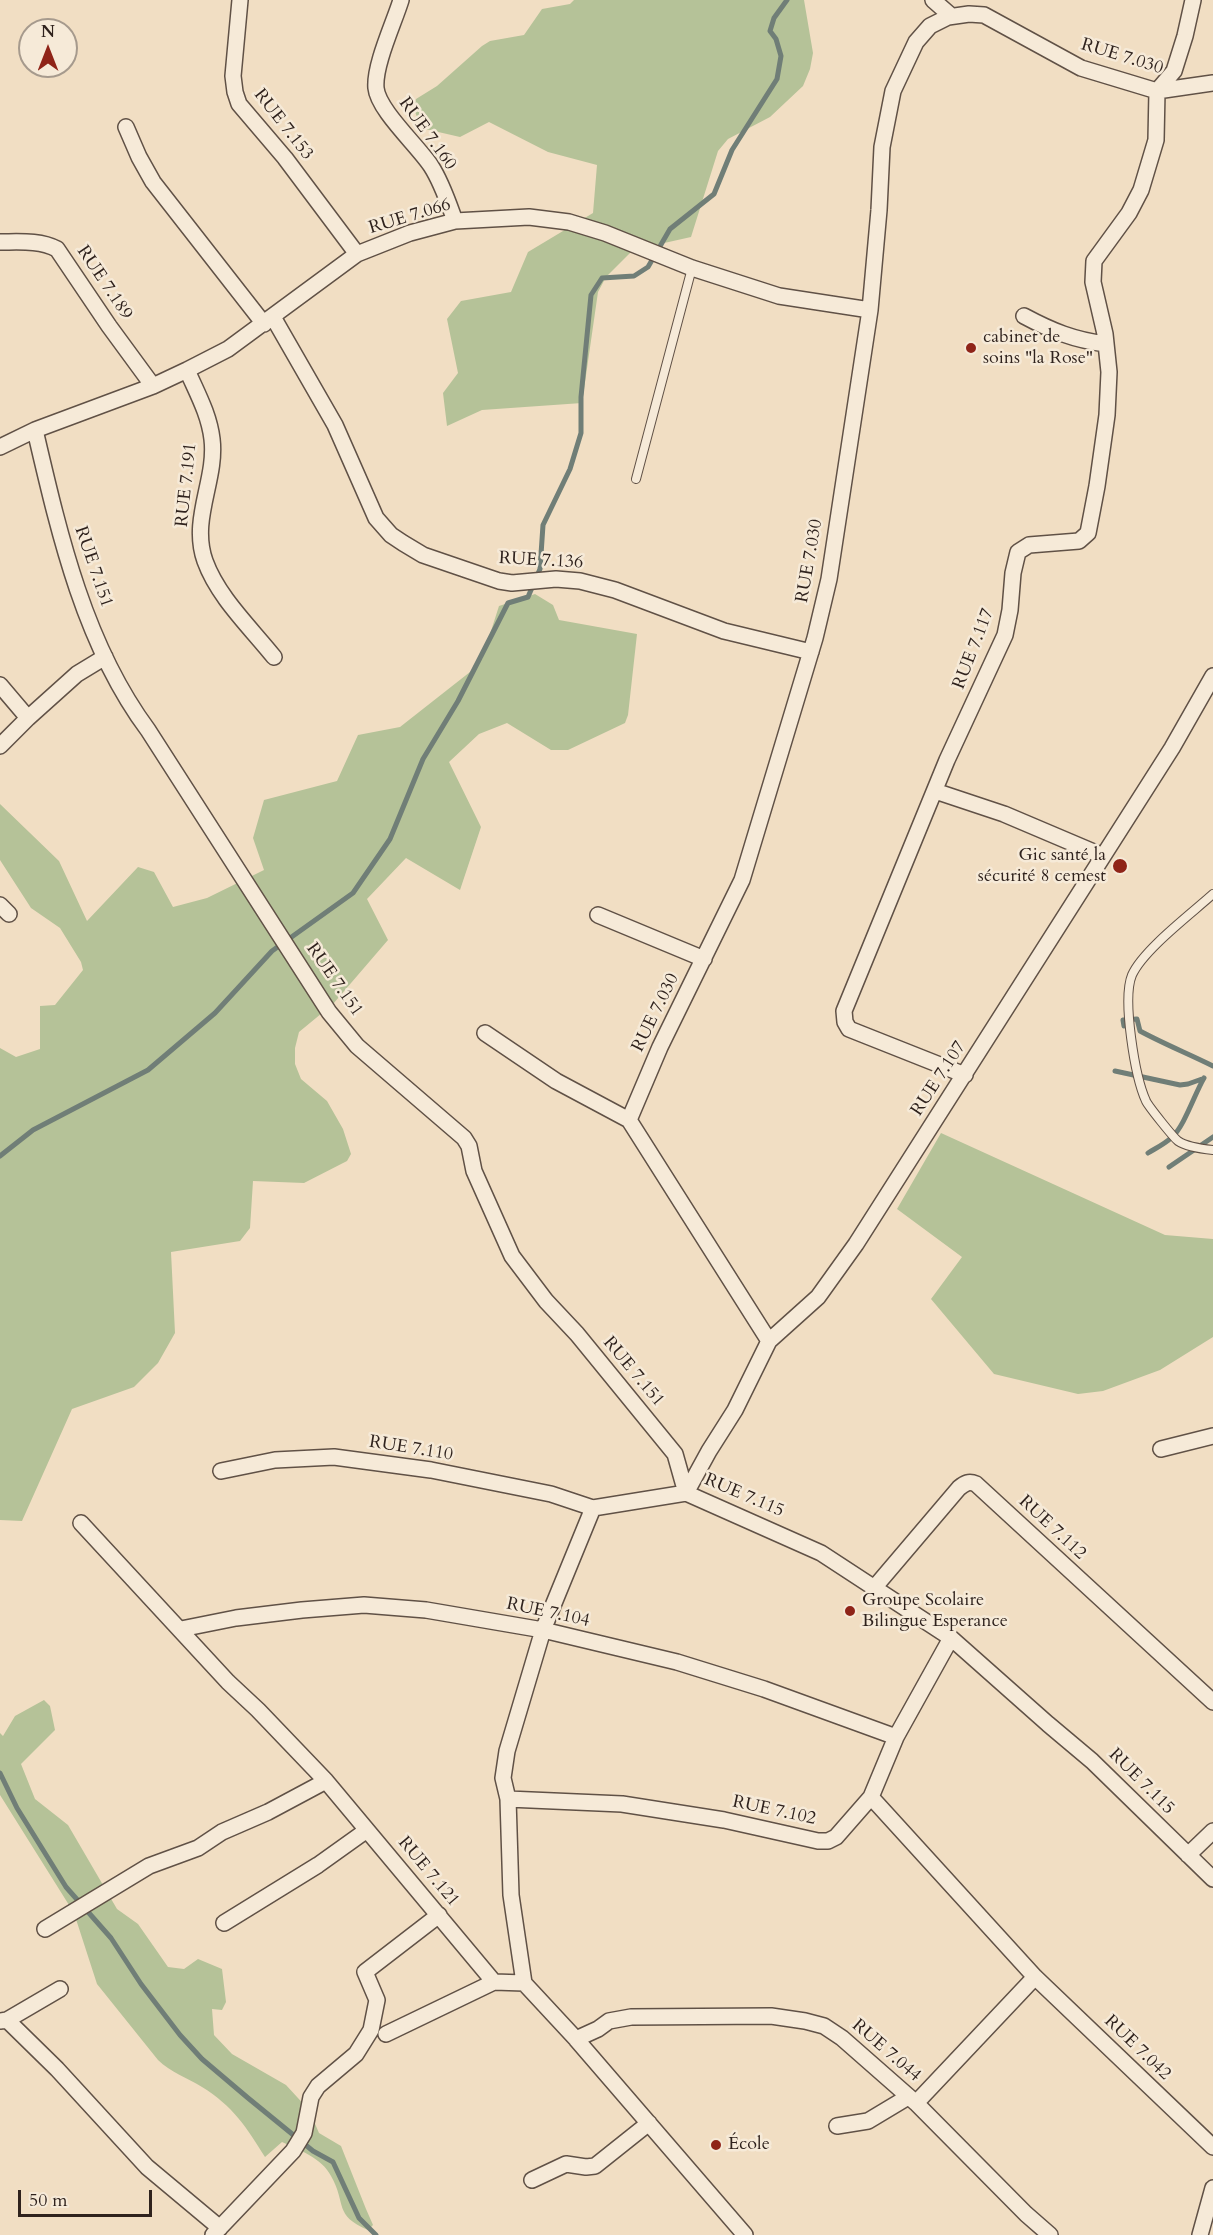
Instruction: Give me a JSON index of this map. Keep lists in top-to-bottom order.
{
  "streets": {
    "street": [
      "RUE 7.030",
      "RUE 7.153",
      "RUE 7.160",
      "RUE 7.066",
      "RUE 7.189",
      "RUE 7.191",
      "RUE 7.136",
      "RUE 7.151",
      "RUE 7.117",
      "RUE 7.107",
      "RUE 7.110",
      "RUE 7.115",
      "RUE 7.112",
      "RUE 7.104",
      "RUE 7.102",
      "RUE 7.121",
      "RUE 7.042",
      "RUE 7.044"
    ]
  },
  "crossings": [
    ["RUE 7.030", "RUE 7.066"],
    ["RUE 7.030", "RUE 7.136"],
    ["RUE 7.030", "RUE 7.117"],
    ["RUE 7.153", "RUE 7.066"],
    ["RUE 7.160", "RUE 7.066"],
    ["RUE 7.066", "RUE 7.189"],
    ["RUE 7.066", "RUE 7.191"],
    ["RUE 7.066", "RUE 7.136"],
    ["RUE 7.066", "RUE 7.151"],
    ["RUE 7.151", "RUE 7.107"],
    ["RUE 7.151", "RUE 7.115"],
    ["RUE 7.117", "RUE 7.107"],
    ["RUE 7.107", "RUE 7.115"],
    ["RUE 7.110", "RUE 7.115"],
    ["RUE 7.115", "RUE 7.112"],
    ["RUE 7.115", "RUE 7.102"],
    ["RUE 7.104", "RUE 7.102"],
    ["RUE 7.104", "RUE 7.121"],
    ["RUE 7.102", "RUE 7.042"]
  ],
  "places": [
    "cabinet de soins \"la Rose\"",
    "Gic santé la sécurité 8 cemest",
    "Groupe Scolaire Bilingue Esperance",
    "École"
  ],
  "scale_bar": "50 m",
  "north": "top"
}
